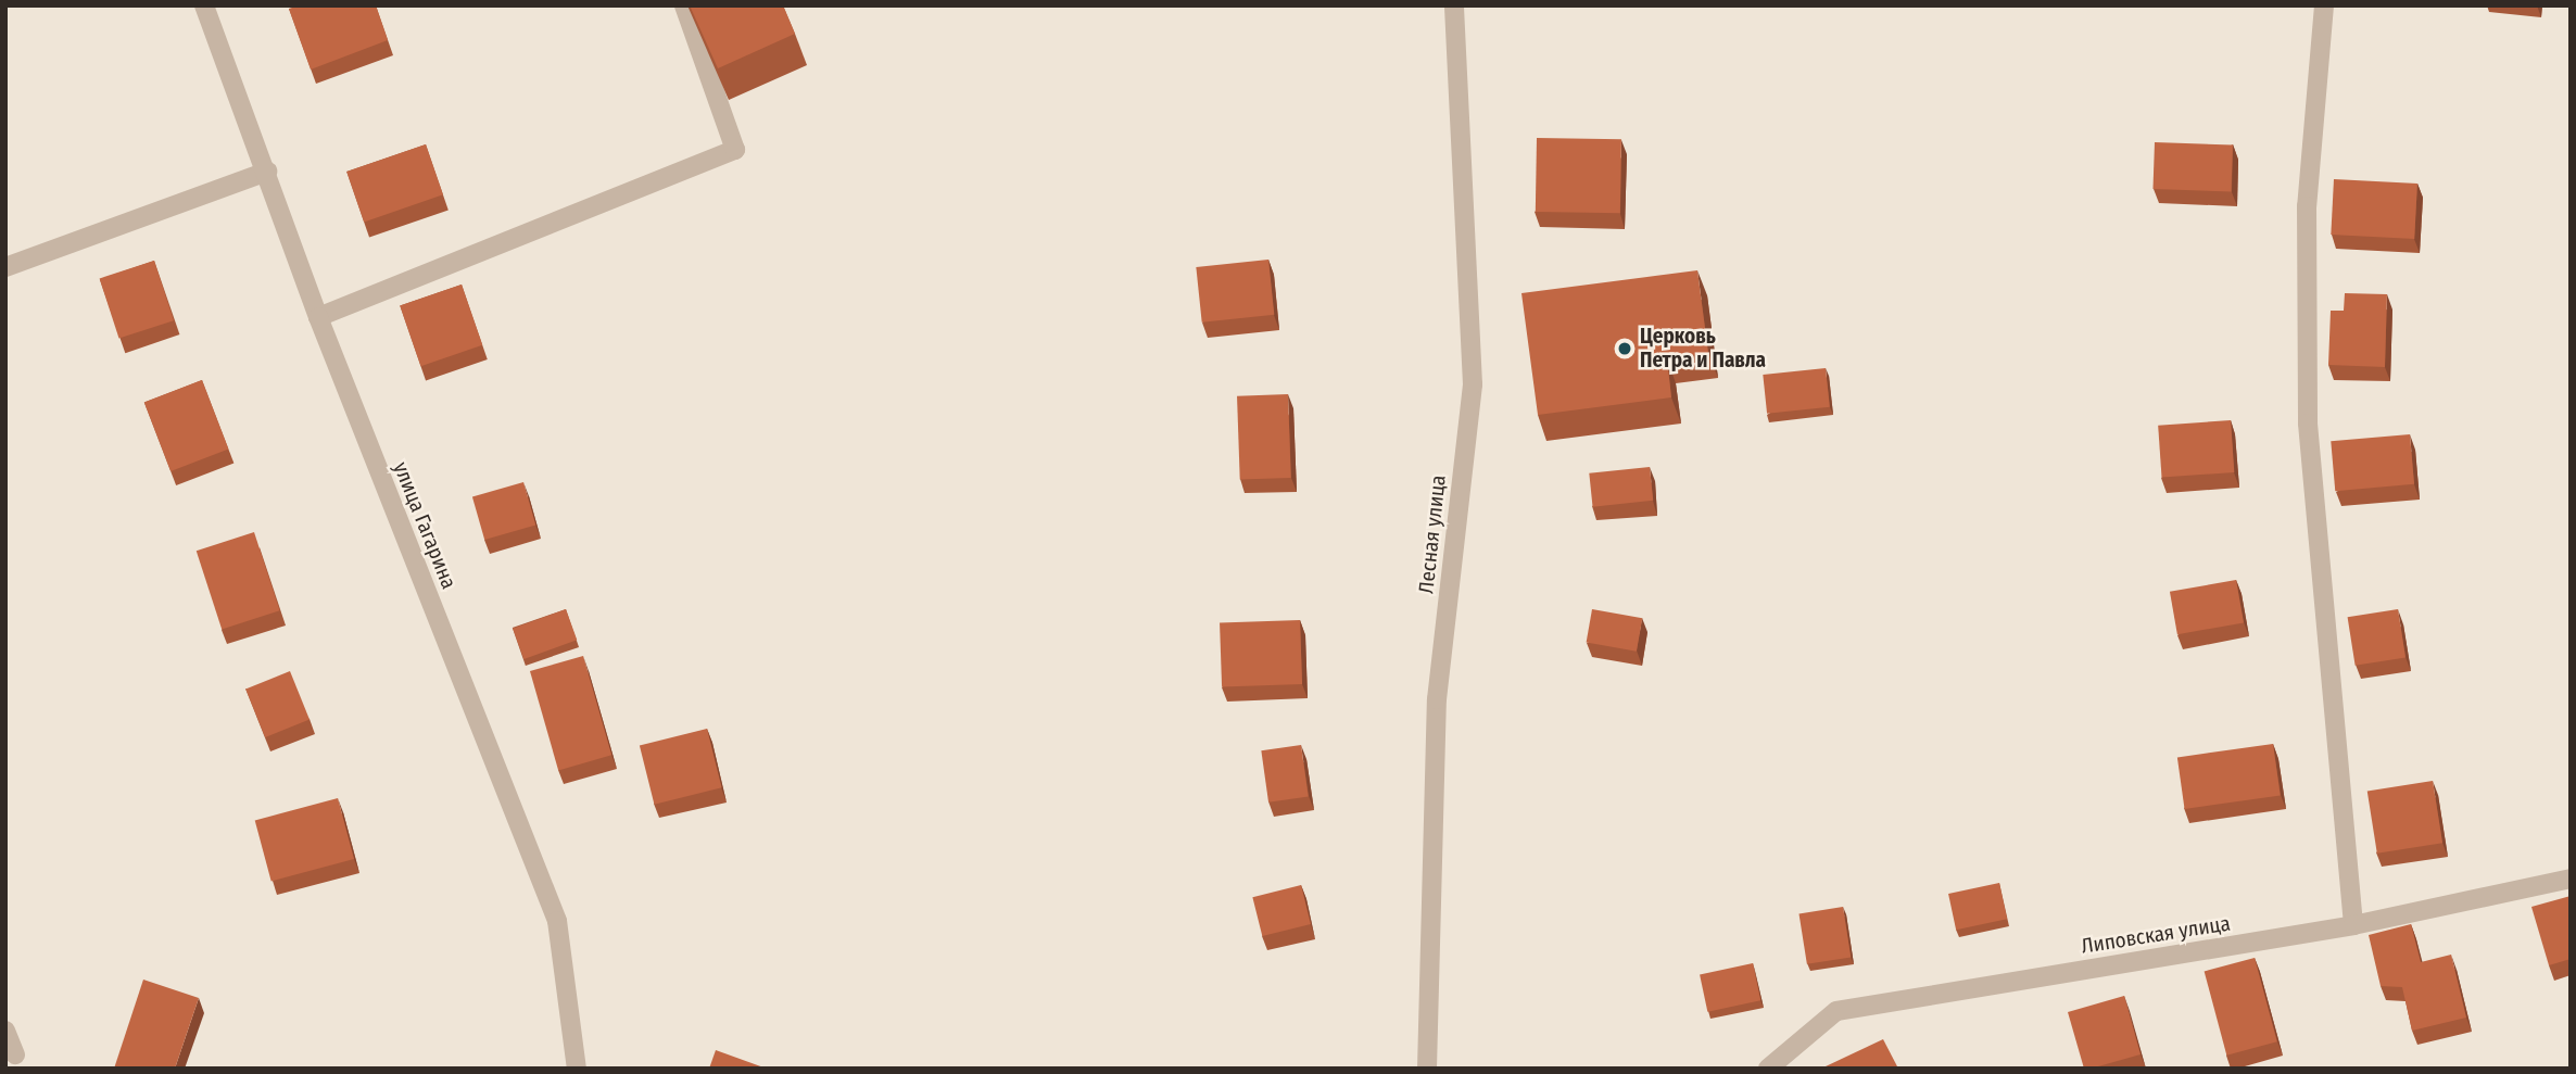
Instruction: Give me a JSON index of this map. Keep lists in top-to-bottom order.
{
  "streets": {
    "street": ["улица Гагарина", "Лесная улица", "Липовская улица"]
  },
  "places": ["Церковь Петра и Павла"]
}
